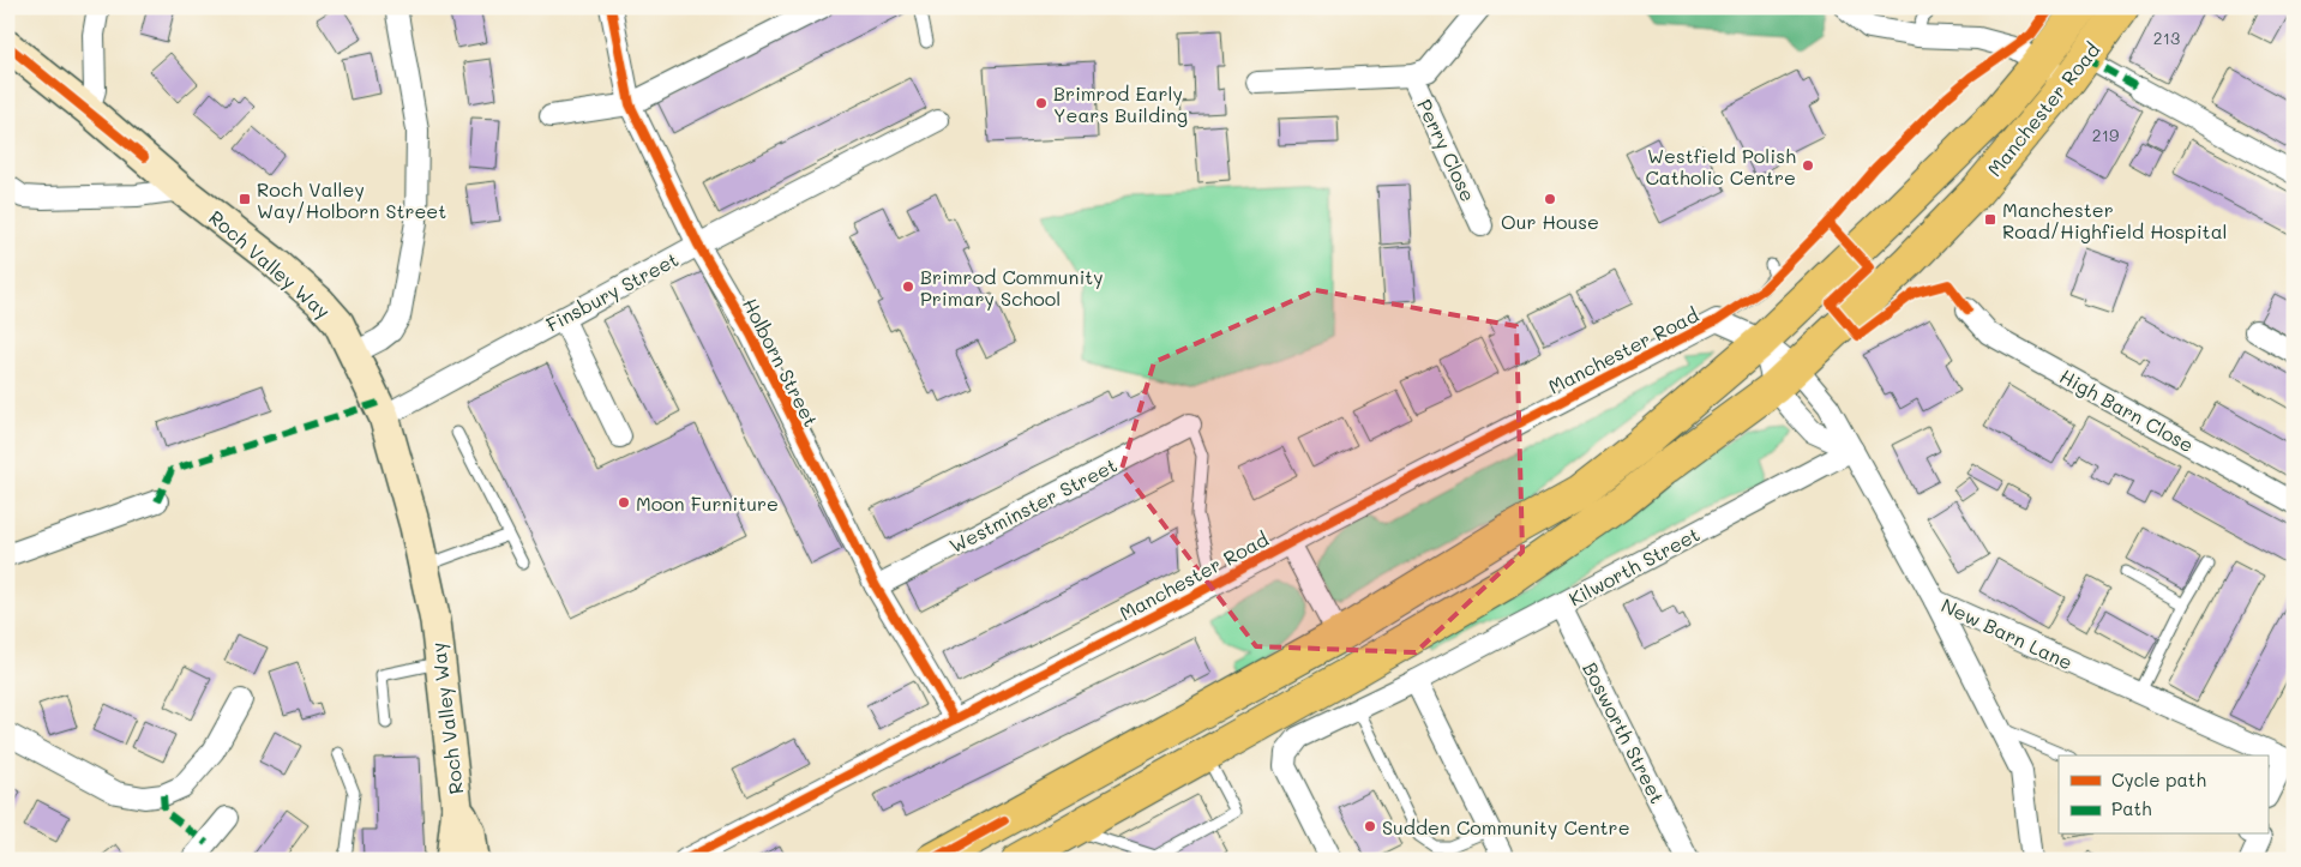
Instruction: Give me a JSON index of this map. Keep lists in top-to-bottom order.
{
  "streets": {
    "highway": ["Manchester Road"],
    "main road": ["Roch Valley Way"],
    "street": [
      "Perry Close",
      "Finsbury Street",
      "Holborn Street",
      "High Barn Close",
      "Westminster Street",
      "Kilworth Street",
      "New Barn Lane",
      "Bosworth Street"
    ]
  },
  "crossings": [
    ["Manchester Road", "Holborn Street"],
    ["Manchester Road", "New Barn Lane"],
    ["Roch Valley Way", "Finsbury Street"],
    ["Finsbury Street", "Holborn Street"],
    ["Holborn Street", "Westminster Street"],
    ["Kilworth Street", "New Barn Lane"],
    ["Kilworth Street", "Bosworth Street"]
  ],
  "places": {
    "other": [
      "Brimrod Early Years Building",
      "Westfield Polish Catholic Centre",
      "Our House",
      "Brimrod Community Primary School",
      "Moon Furniture",
      "Sudden Community Centre"
    ],
    "transit": ["Roch Valley Way/Holborn Street", "Manchester Road/Highfield Hospital"]
  },
  "house_numbers": ["213", "219"],
  "legend": ["Cycle path", "Path"]
}
